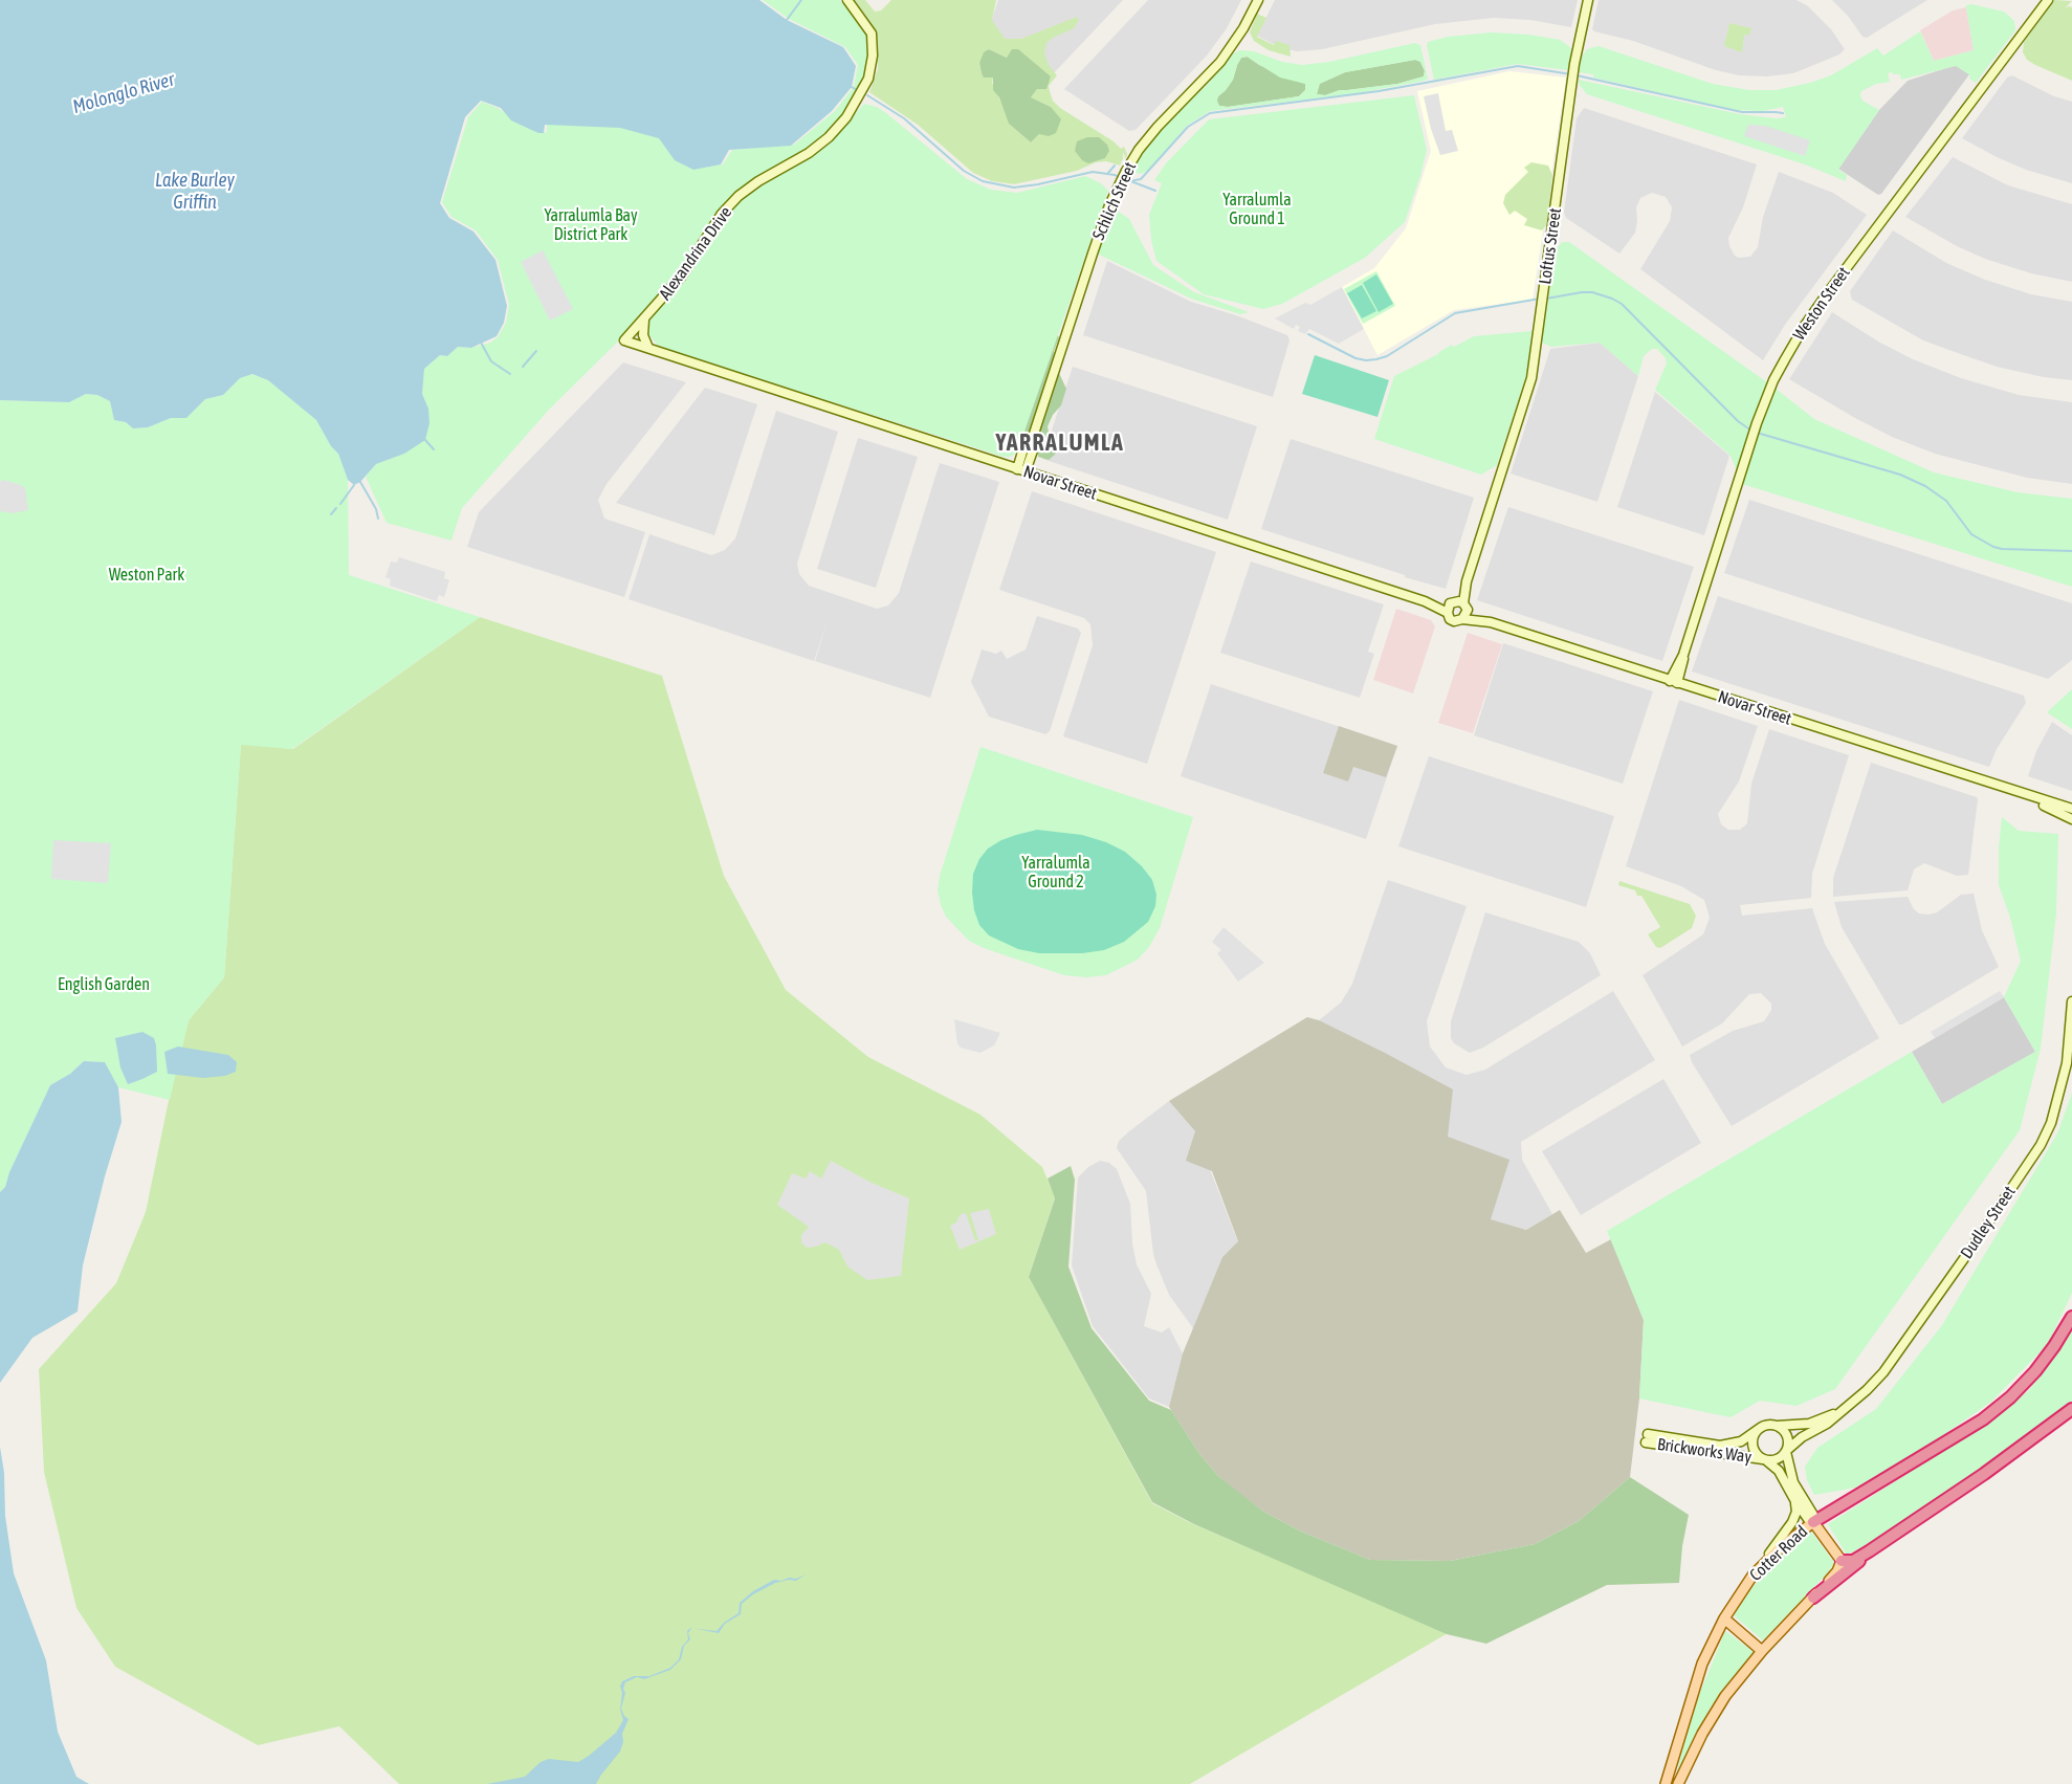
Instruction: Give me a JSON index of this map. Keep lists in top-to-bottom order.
{
  "streets": {
    "main road": [
      "Schlich Street",
      "Loftus Street",
      "Alexandrina Drive",
      "Weston Street",
      "Novar Street",
      "Dudley Street",
      "Brickworks Way",
      "Cotter Road"
    ]
  },
  "crossings": [
    ["Schlich Street", "Novar Street"],
    ["Loftus Street", "Novar Street"],
    ["Alexandrina Drive", "Novar Street"],
    ["Weston Street", "Novar Street"],
    ["Dudley Street", "Brickworks Way"]
  ],
  "districts": ["YARRALUMLA"],
  "water": ["Molonglo River", "Lake Burley Griffin"],
  "parks": [
    "Yarralumla Ground 1",
    "Yarralumla Bay District Park",
    "Weston Park",
    "Yarralumla Ground 2",
    "English Garden"
  ]
}
